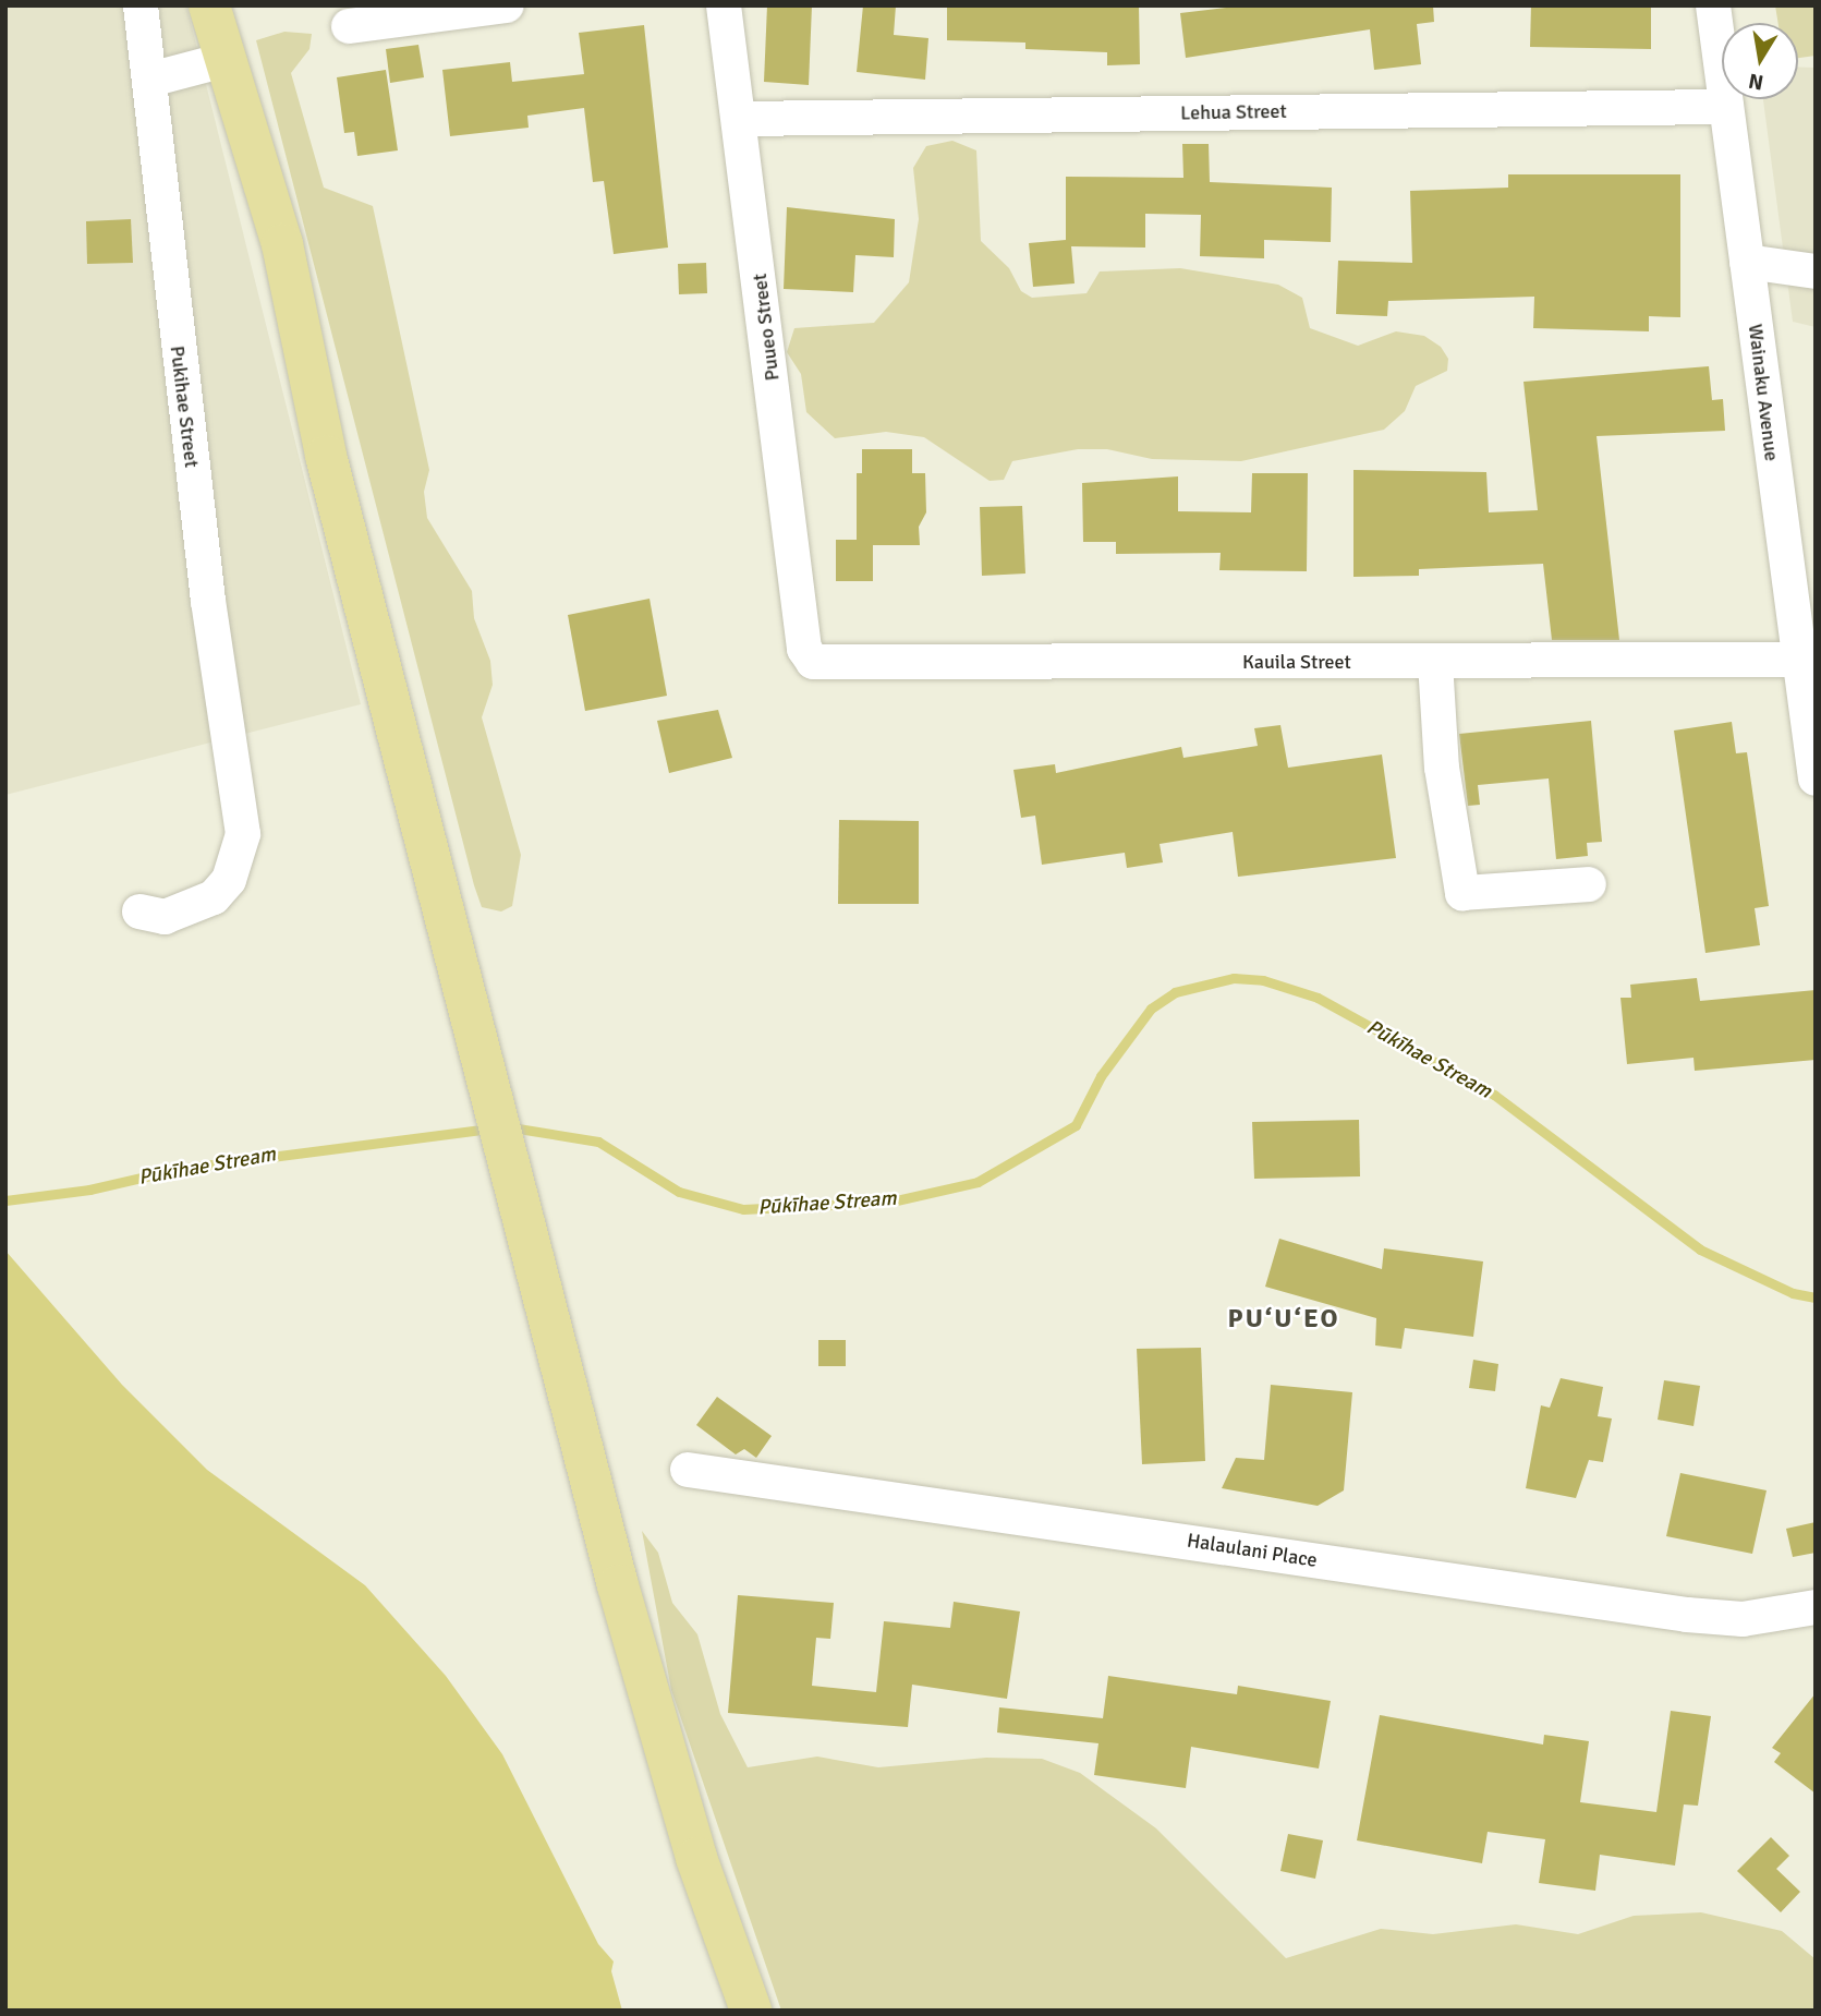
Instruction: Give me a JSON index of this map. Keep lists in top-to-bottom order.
{
  "streets": {
    "street": [
      "Lehua Street",
      "Puueo Street",
      "Wainaku Avenue",
      "Pukihae Street",
      "Kauila Street",
      "Halaulani Place"
    ]
  },
  "crossings": [
    ["Lehua Street", "Puueo Street"],
    ["Lehua Street", "Wainaku Avenue"],
    ["Puueo Street", "Kauila Street"],
    ["Wainaku Avenue", "Kauila Street"]
  ],
  "districts": ["PU‘U‘EO"],
  "water": ["Pūkīhae Stream"],
  "north": "bottom"
}
